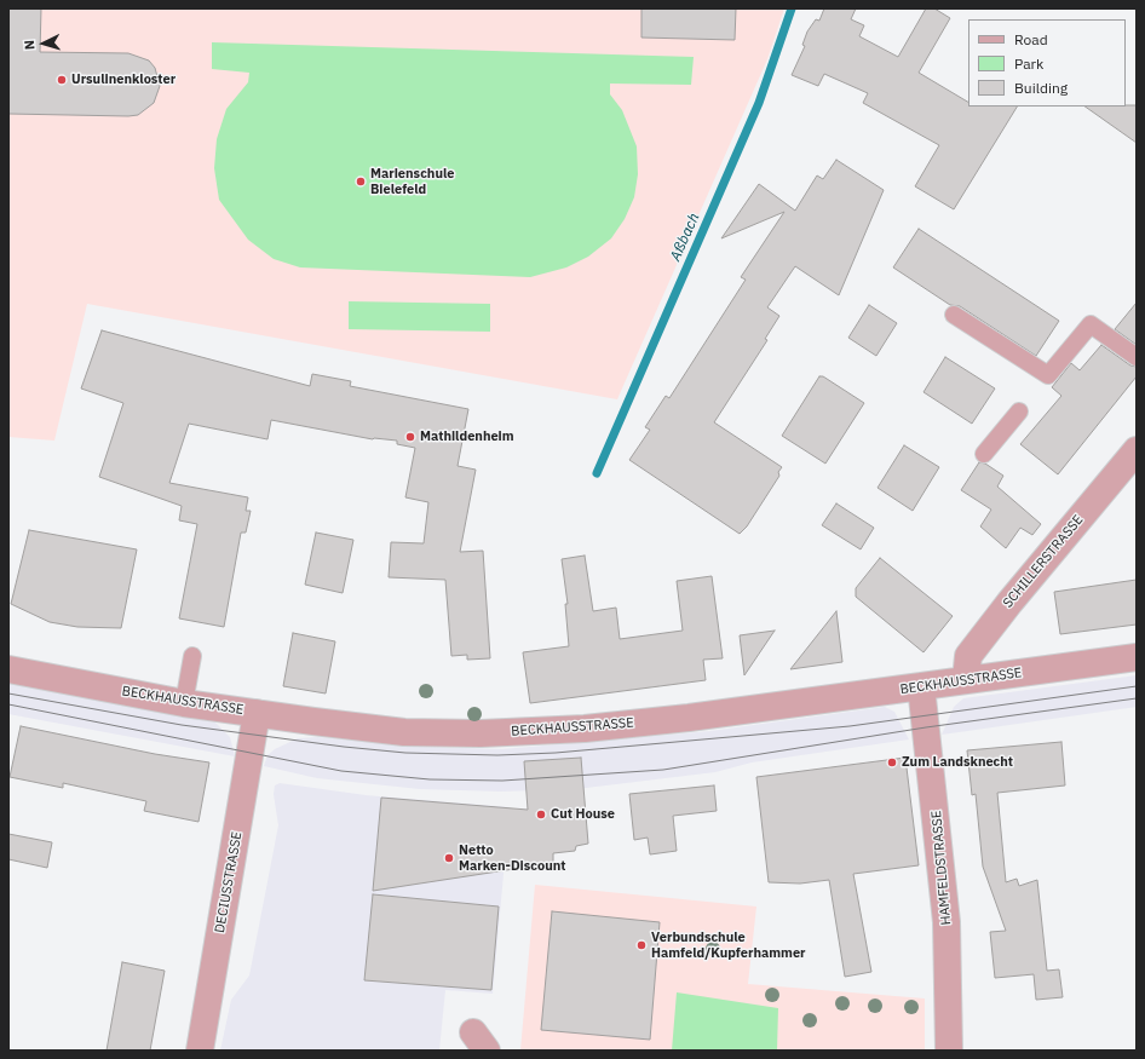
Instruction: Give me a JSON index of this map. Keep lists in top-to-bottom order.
{
  "streets": {
    "street": [
      "SCHILLERSTRASSE",
      "BECKHAUSSTRASSE",
      "HAMFELDSTRASSE",
      "DECIUSSTRASSE"
    ]
  },
  "crossings": [
    ["SCHILLERSTRASSE", "BECKHAUSSTRASSE"],
    ["BECKHAUSSTRASSE", "HAMFELDSTRASSE"],
    ["BECKHAUSSTRASSE", "DECIUSSTRASSE"]
  ],
  "water": ["Aßbach"],
  "places": [
    "Ursulinenkloster",
    "Marienschule Bielefeld",
    "Mathildenheim",
    "Zum Landsknecht",
    "Cut House",
    "Netto Marken-Discount",
    "Verbundschule Hamfeld/Kupferhammer"
  ],
  "legend": ["Road", "Park", "Building"],
  "north": "left"
}
